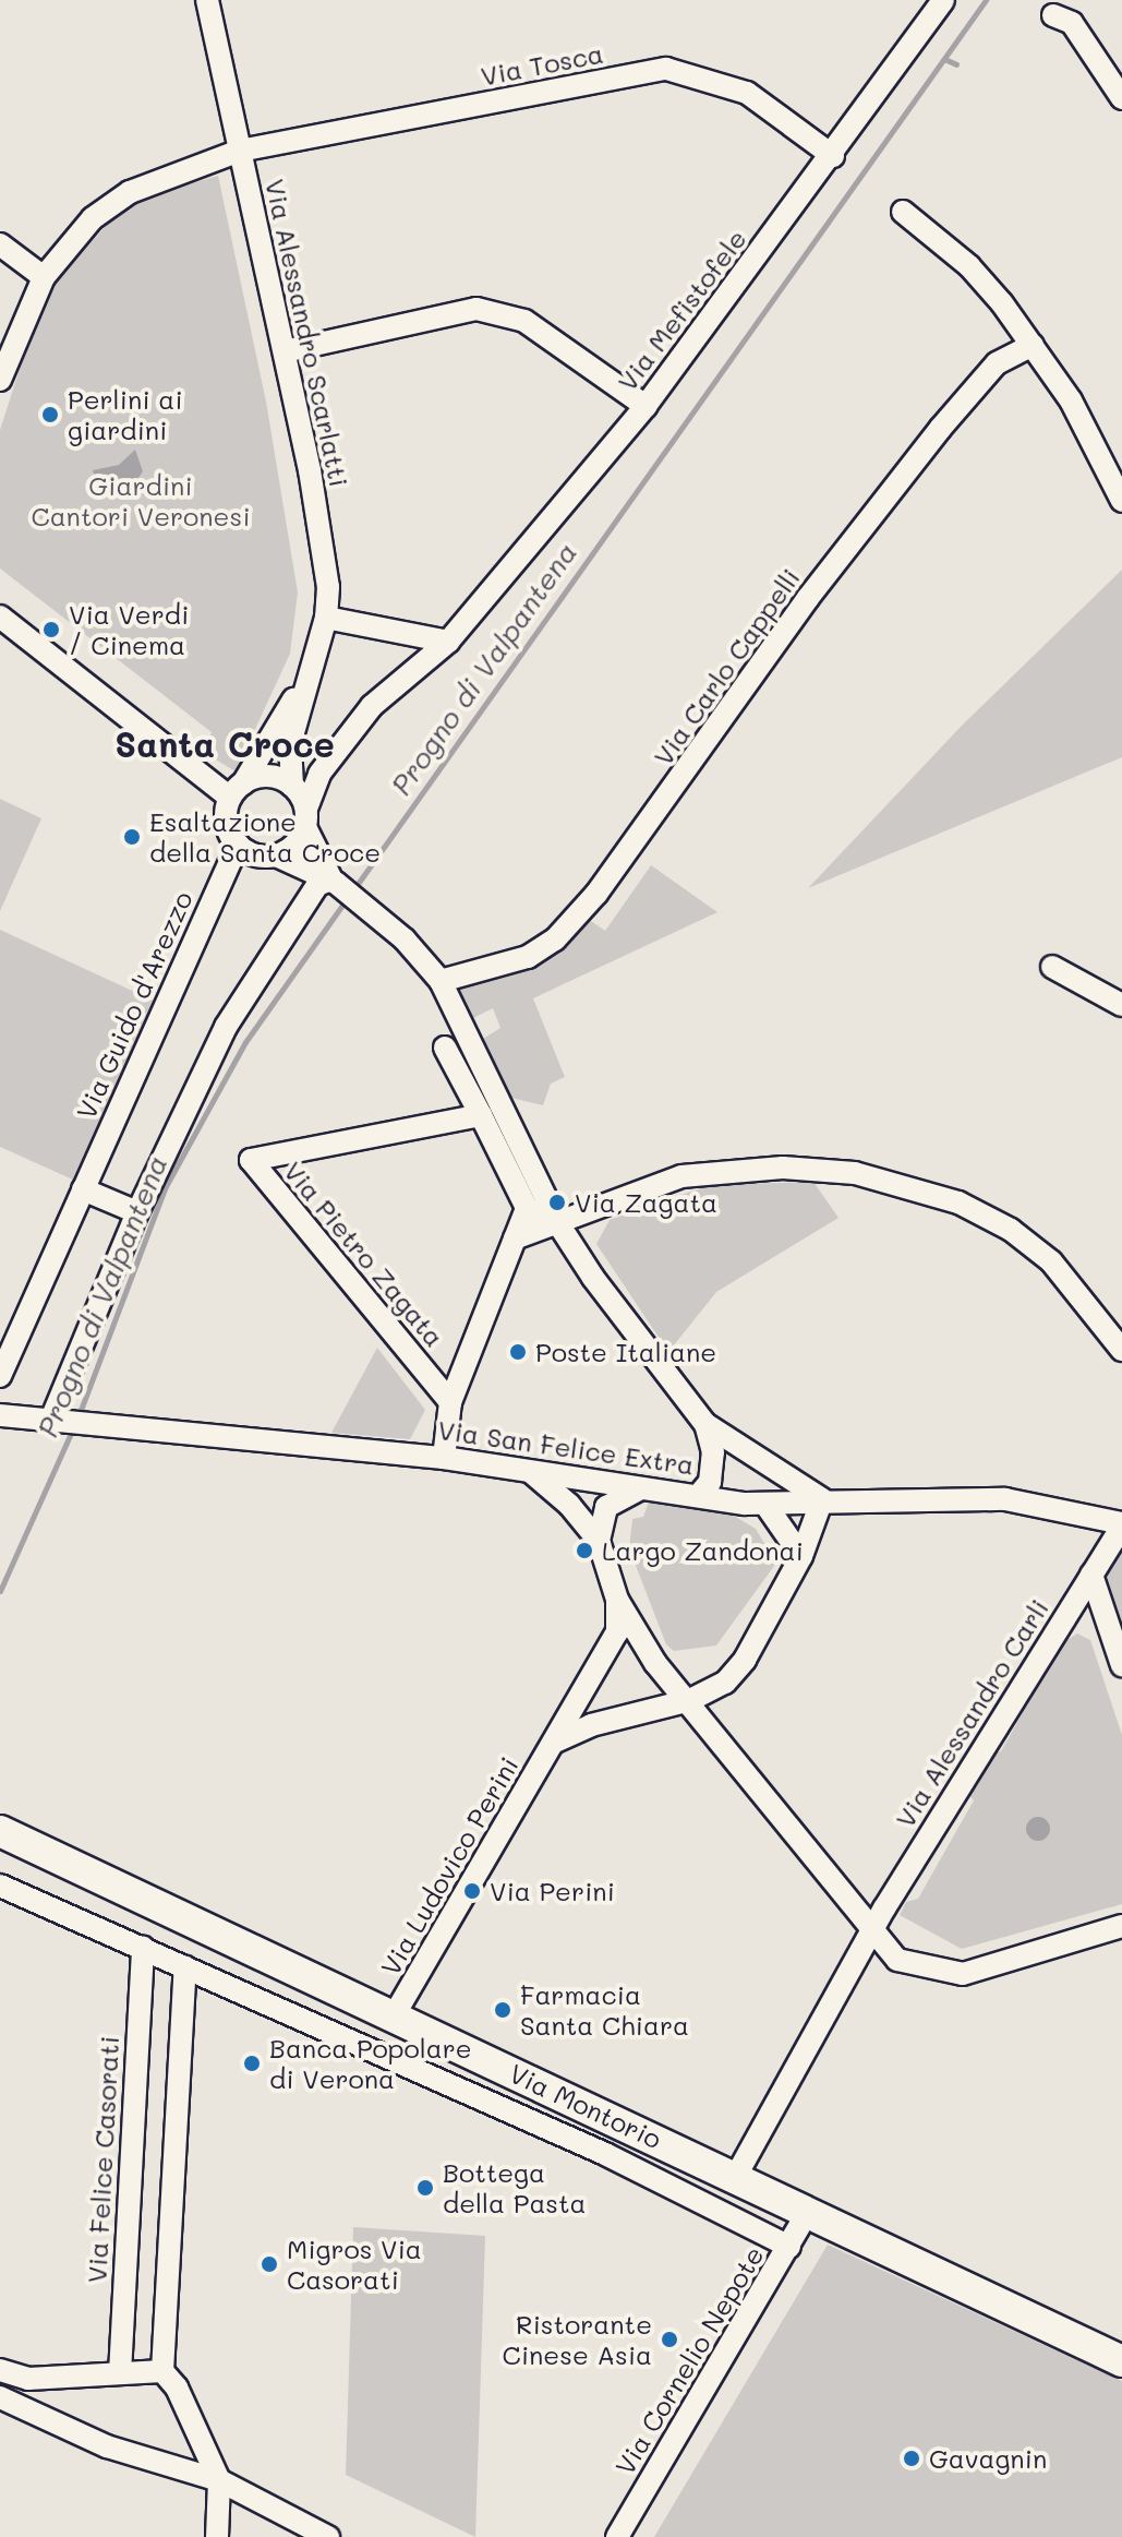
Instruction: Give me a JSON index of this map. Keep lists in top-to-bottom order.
{
  "streets": {
    "street": [
      "Via Tosca",
      "Via Mefistofele",
      "Via Alessandro Scarlatti",
      "Via Carlo Cappelli",
      "Via Guido d'Arezzo",
      "Via Pietro Zagata",
      "Via San Felice Extra",
      "Via Alessandro Carli",
      "Via Ludovico Perini",
      "Via Montorio",
      "Via Felice Casorati",
      "Via Cornelio Nepote"
    ]
  },
  "crossings": [
    ["Via Tosca", "Via Mefistofele"],
    ["Via Tosca", "Via Alessandro Scarlatti"],
    ["Via Mefistofele", "Via Alessandro Scarlatti"],
    ["Via Mefistofele", "Via Guido d'Arezzo"],
    ["Via Alessandro Scarlatti", "Via Guido d'Arezzo"],
    ["Via Pietro Zagata", "Via San Felice Extra"],
    ["Via San Felice Extra", "Via Alessandro Carli"],
    ["Via San Felice Extra", "Via Ludovico Perini"],
    ["Via Alessandro Carli", "Via Montorio"],
    ["Via Ludovico Perini", "Via Montorio"],
    ["Via Montorio", "Via Felice Casorati"],
    ["Via Montorio", "Via Cornelio Nepote"]
  ],
  "districts": ["Santa Croce"],
  "water": ["Progno di Valpantena"],
  "parks": ["Giardini Cantori Veronesi"],
  "places": [
    "Perlini ai giardini",
    "Via Verdi / Cinema",
    "Esaltazione della Santa Croce",
    "Via Zagata",
    "Poste Italiane",
    "Largo Zandonai",
    "Via Perini",
    "Farmacia Santa Chiara",
    "Banca Popolare di Verona",
    "Bottega della Pasta",
    "Migros Via Casorati",
    "Ristorante Cinese Asia",
    "Gavagnin"
  ]
}
